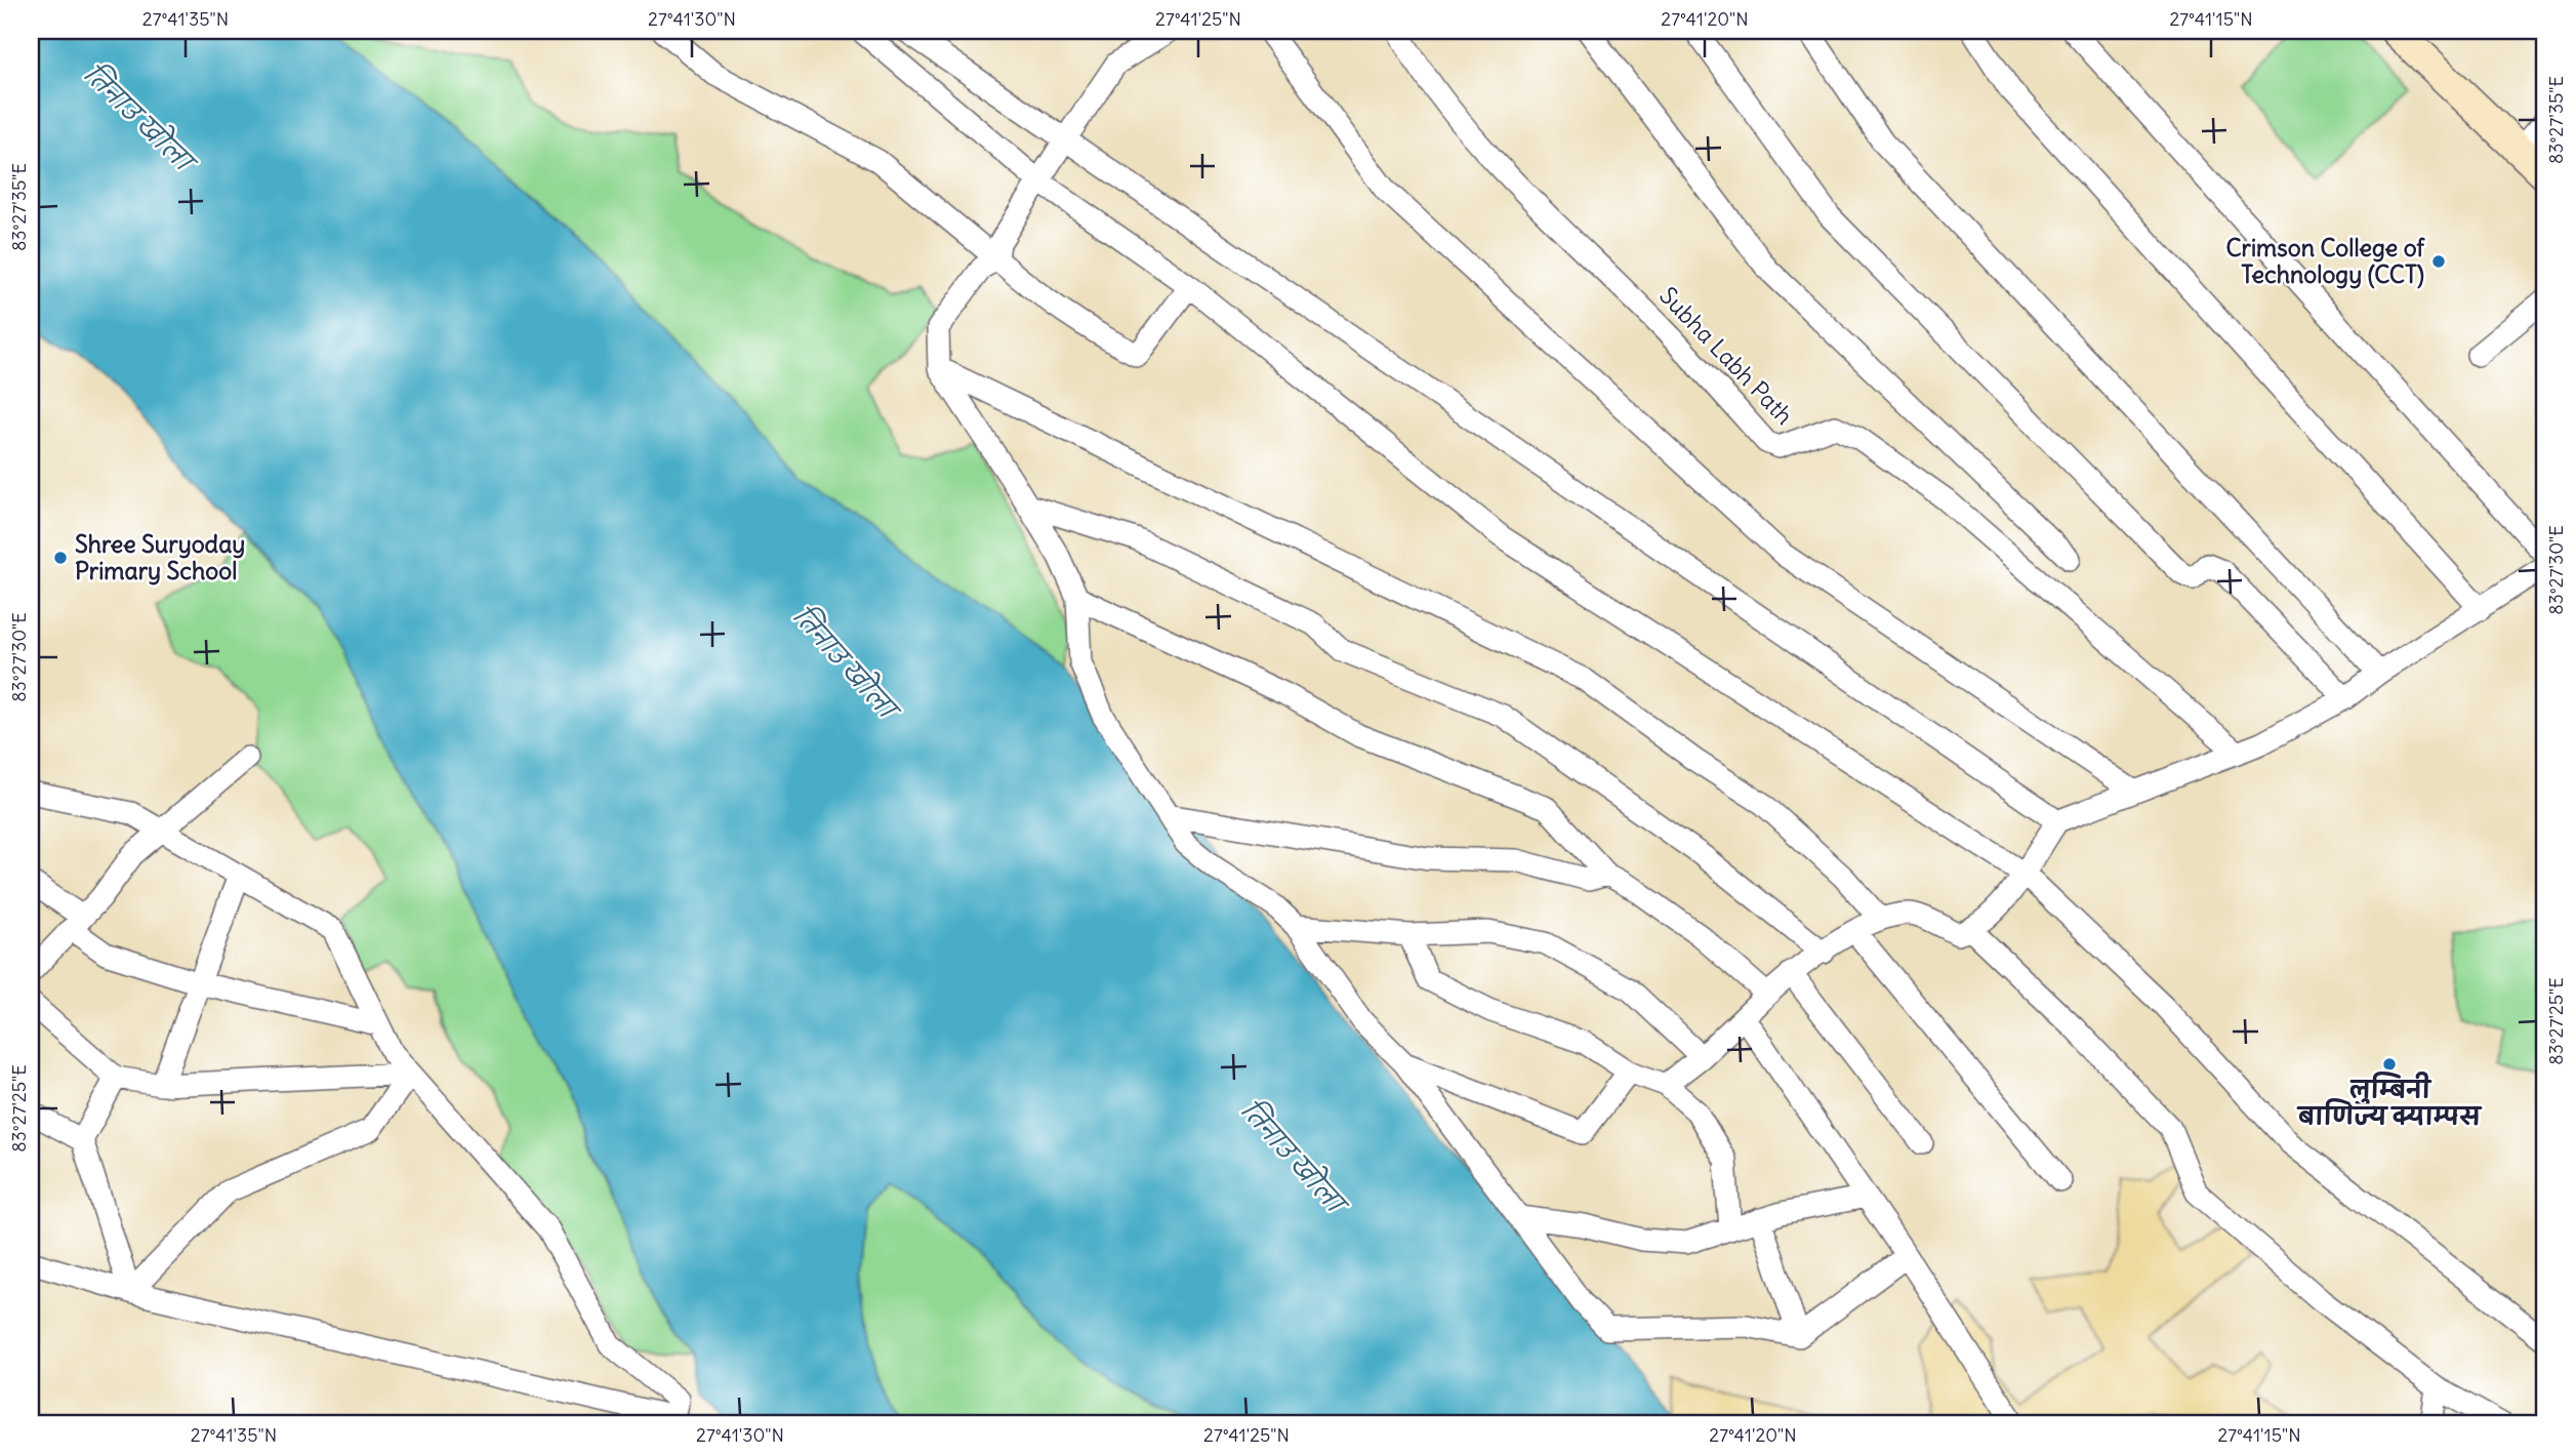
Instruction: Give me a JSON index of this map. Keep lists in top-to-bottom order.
{
  "streets": {
    "street": ["Subha Labh Path"]
  },
  "water": ["तिनाउ खोला"],
  "places": ["Crimson College of Technology (CCT)", "Shree Suryoday Primary School", "लुम्बिनी बाणिज्य क्याम्पस"],
  "coordinates": [
    "27°41'35\"N",
    "27°41'30\"N",
    "27°41'25\"N",
    "27°41'20\"N",
    "27°41'15\"N",
    "83°27'35\"E",
    "83°27'30\"E",
    "83°27'25\"E"
  ]
}
